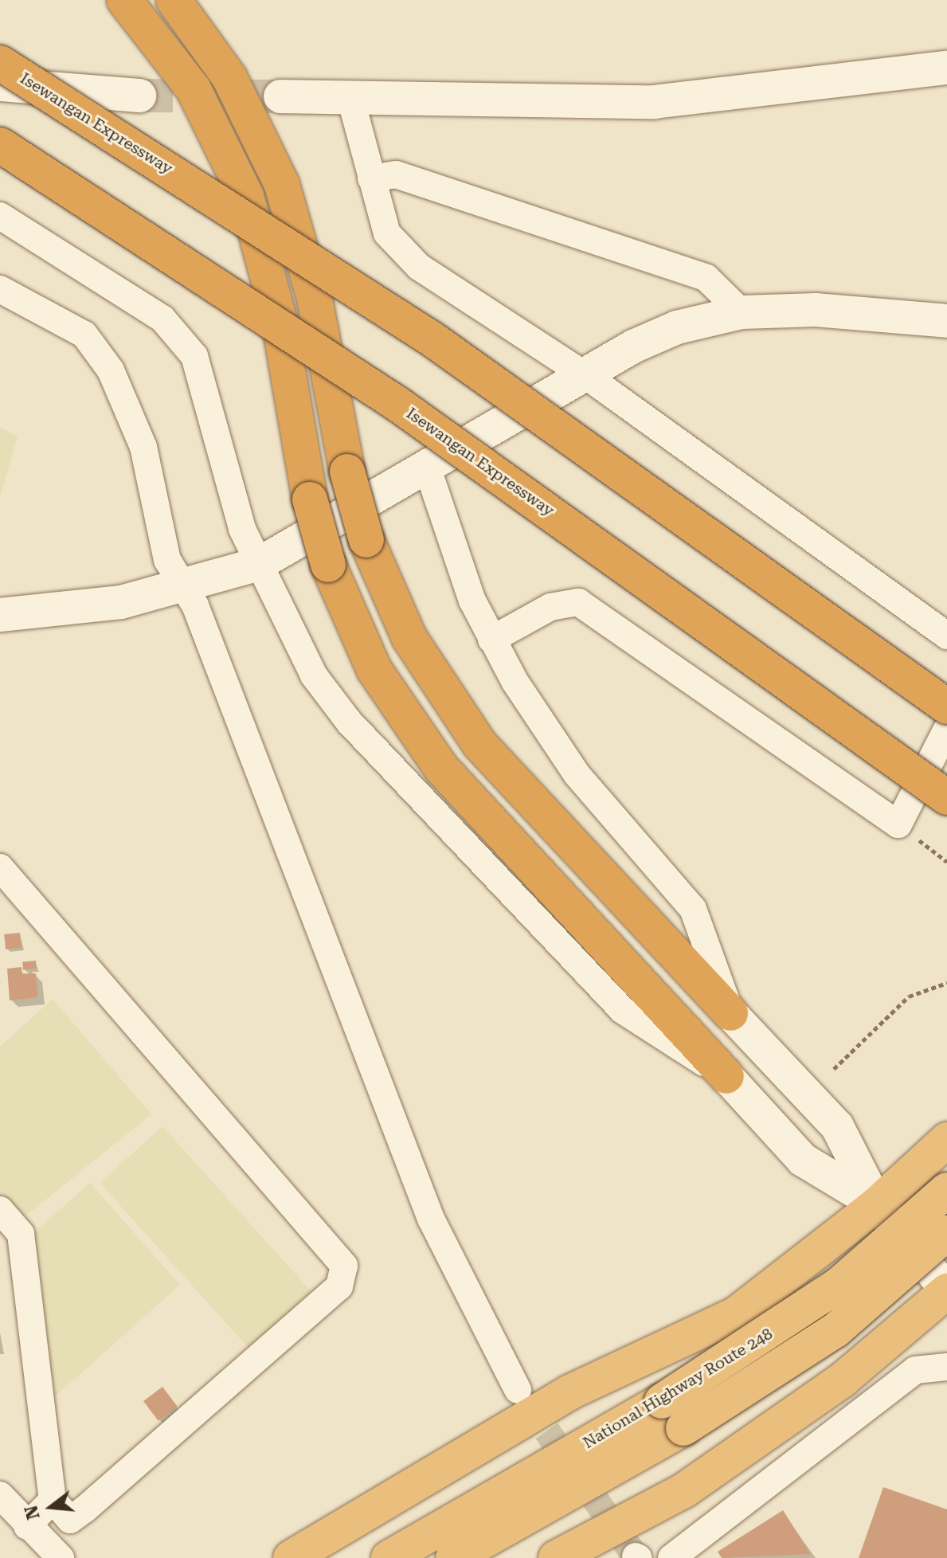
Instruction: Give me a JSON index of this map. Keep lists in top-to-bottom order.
{
  "streets": {
    "highway": ["Isewangan Expressway", "National Highway Route 248"]
  },
  "north": "left"
}
